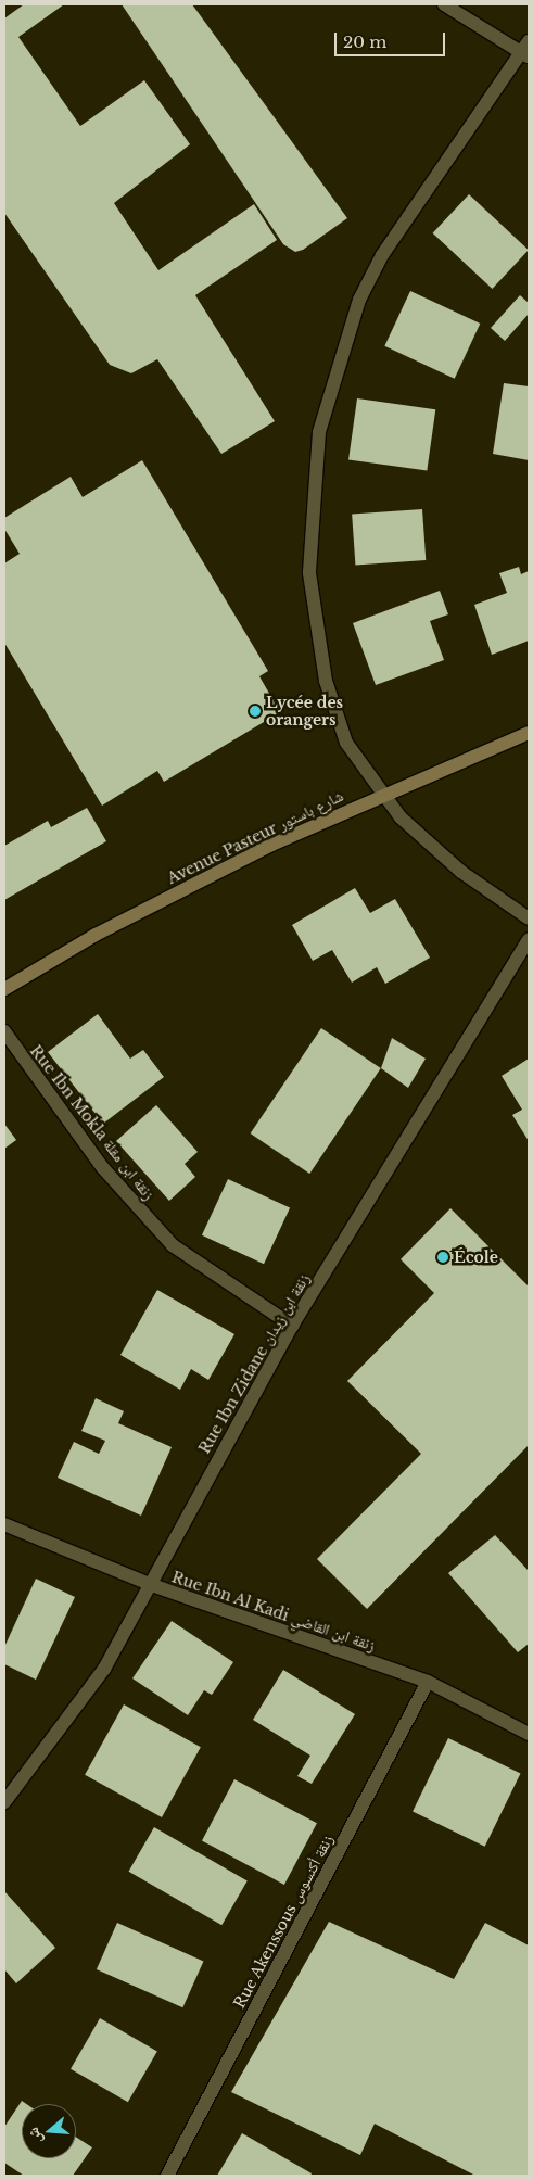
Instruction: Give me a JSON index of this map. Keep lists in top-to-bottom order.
{
  "streets": {
    "street": [
      "Avenue Pasteur شارع باستور",
      "Rue Ibn Mokla زنقة ابن مقلة",
      "Rue Ibn Zidane زنقة ابن زيدان",
      "Rue Ibn Al Kadi زنقة ابن القاضي",
      "Rue Akenssous زنقة أكنسوس"
    ]
  },
  "crossings": [
    ["Rue Ibn Mokla زنقة ابن مقلة", "Rue Ibn Zidane زنقة ابن زيدان"],
    ["Rue Ibn Zidane زنقة ابن زيدان", "Rue Ibn Al Kadi زنقة ابن القاضي"],
    ["Rue Ibn Al Kadi زنقة ابن القاضي", "Rue Akenssous زنقة أكنسوس"]
  ],
  "places": ["Lycée des orangers", "École"],
  "scale_bar": "20 m",
  "north": "left"
}
